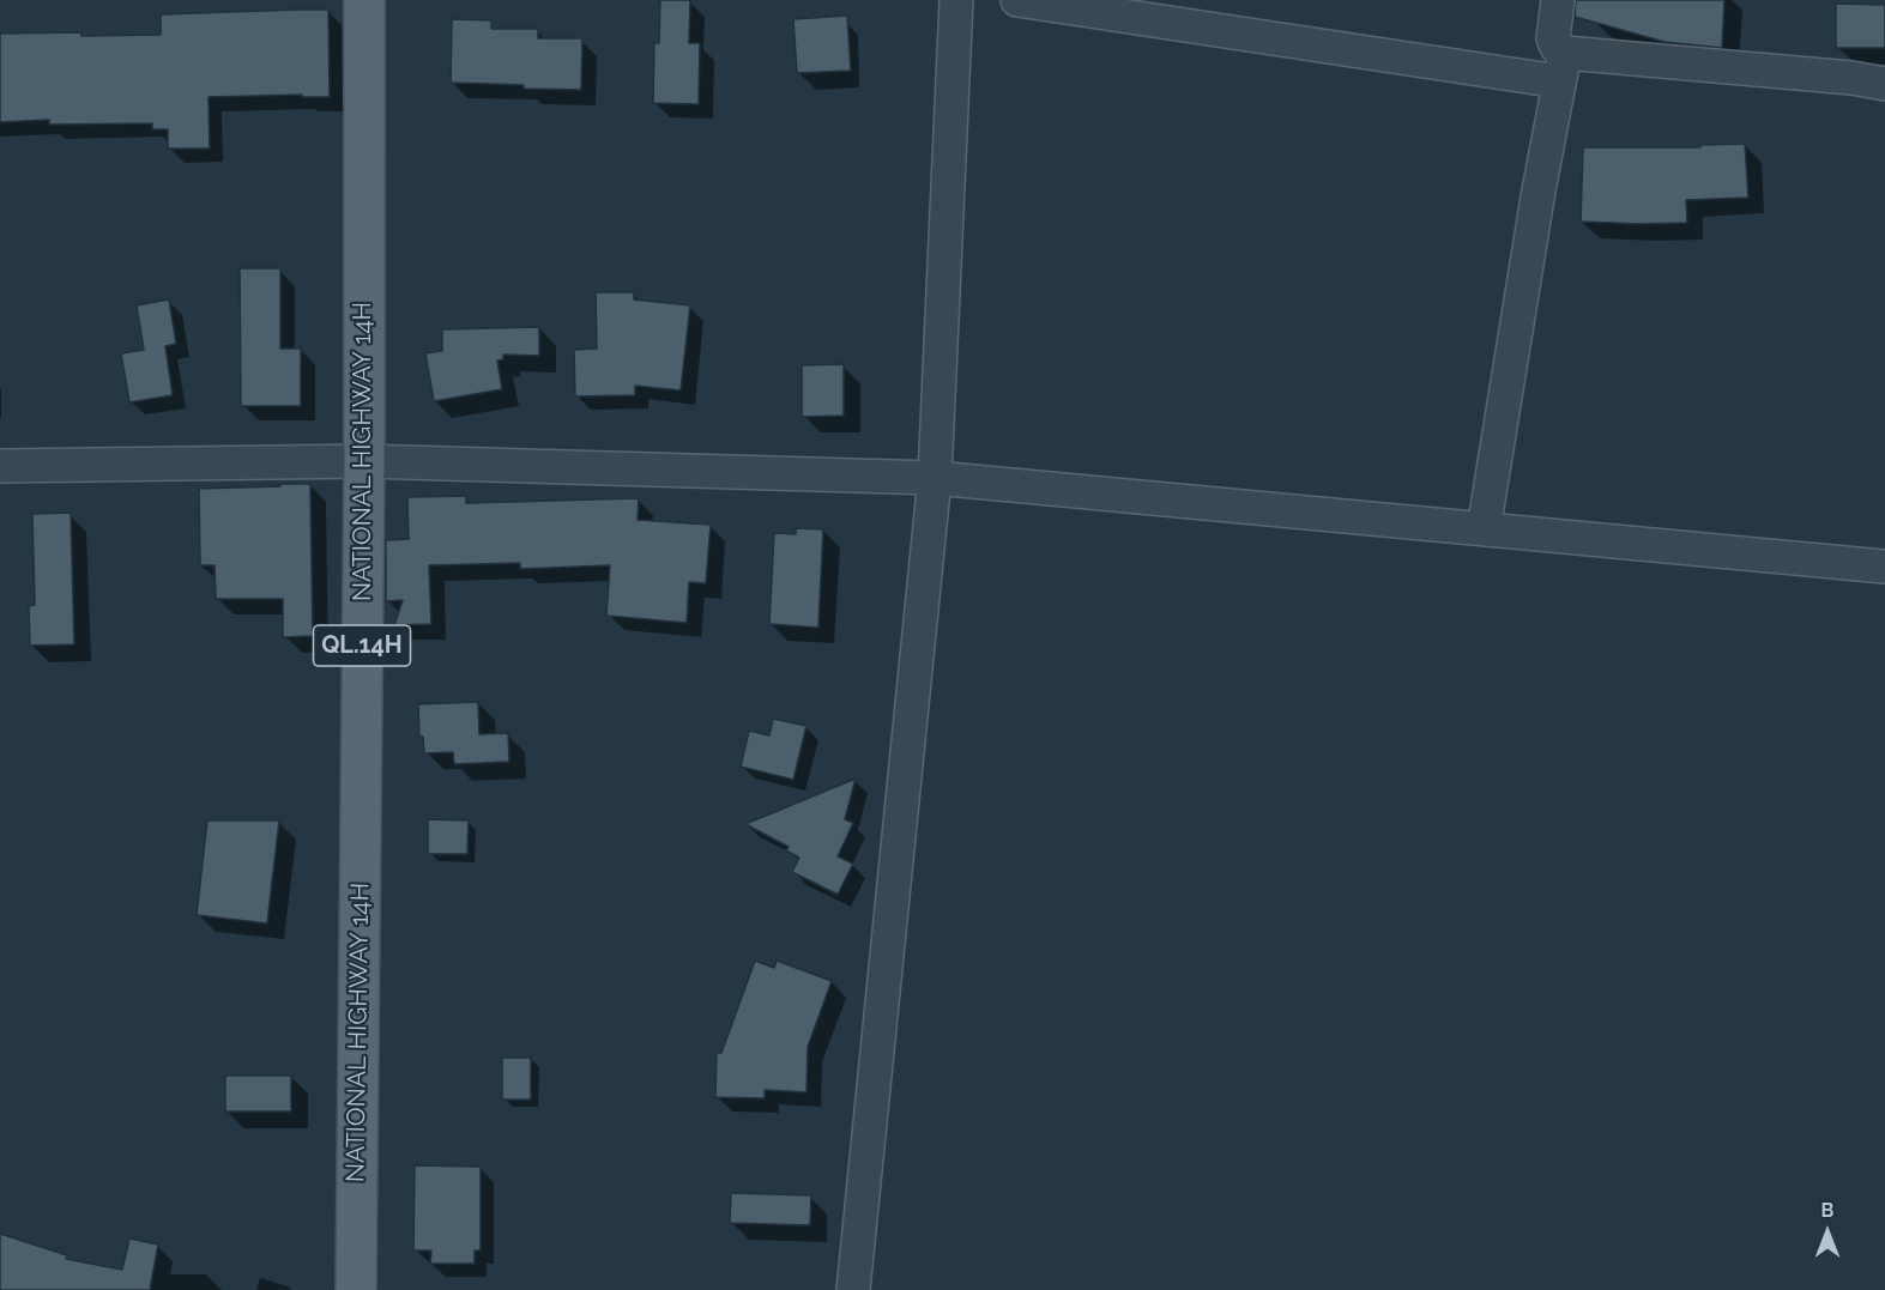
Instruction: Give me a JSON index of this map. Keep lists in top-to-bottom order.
{
  "streets": {
    "main road": ["NATIONAL HIGHWAY 14H", "QL.14H"]
  },
  "north": "top"
}
